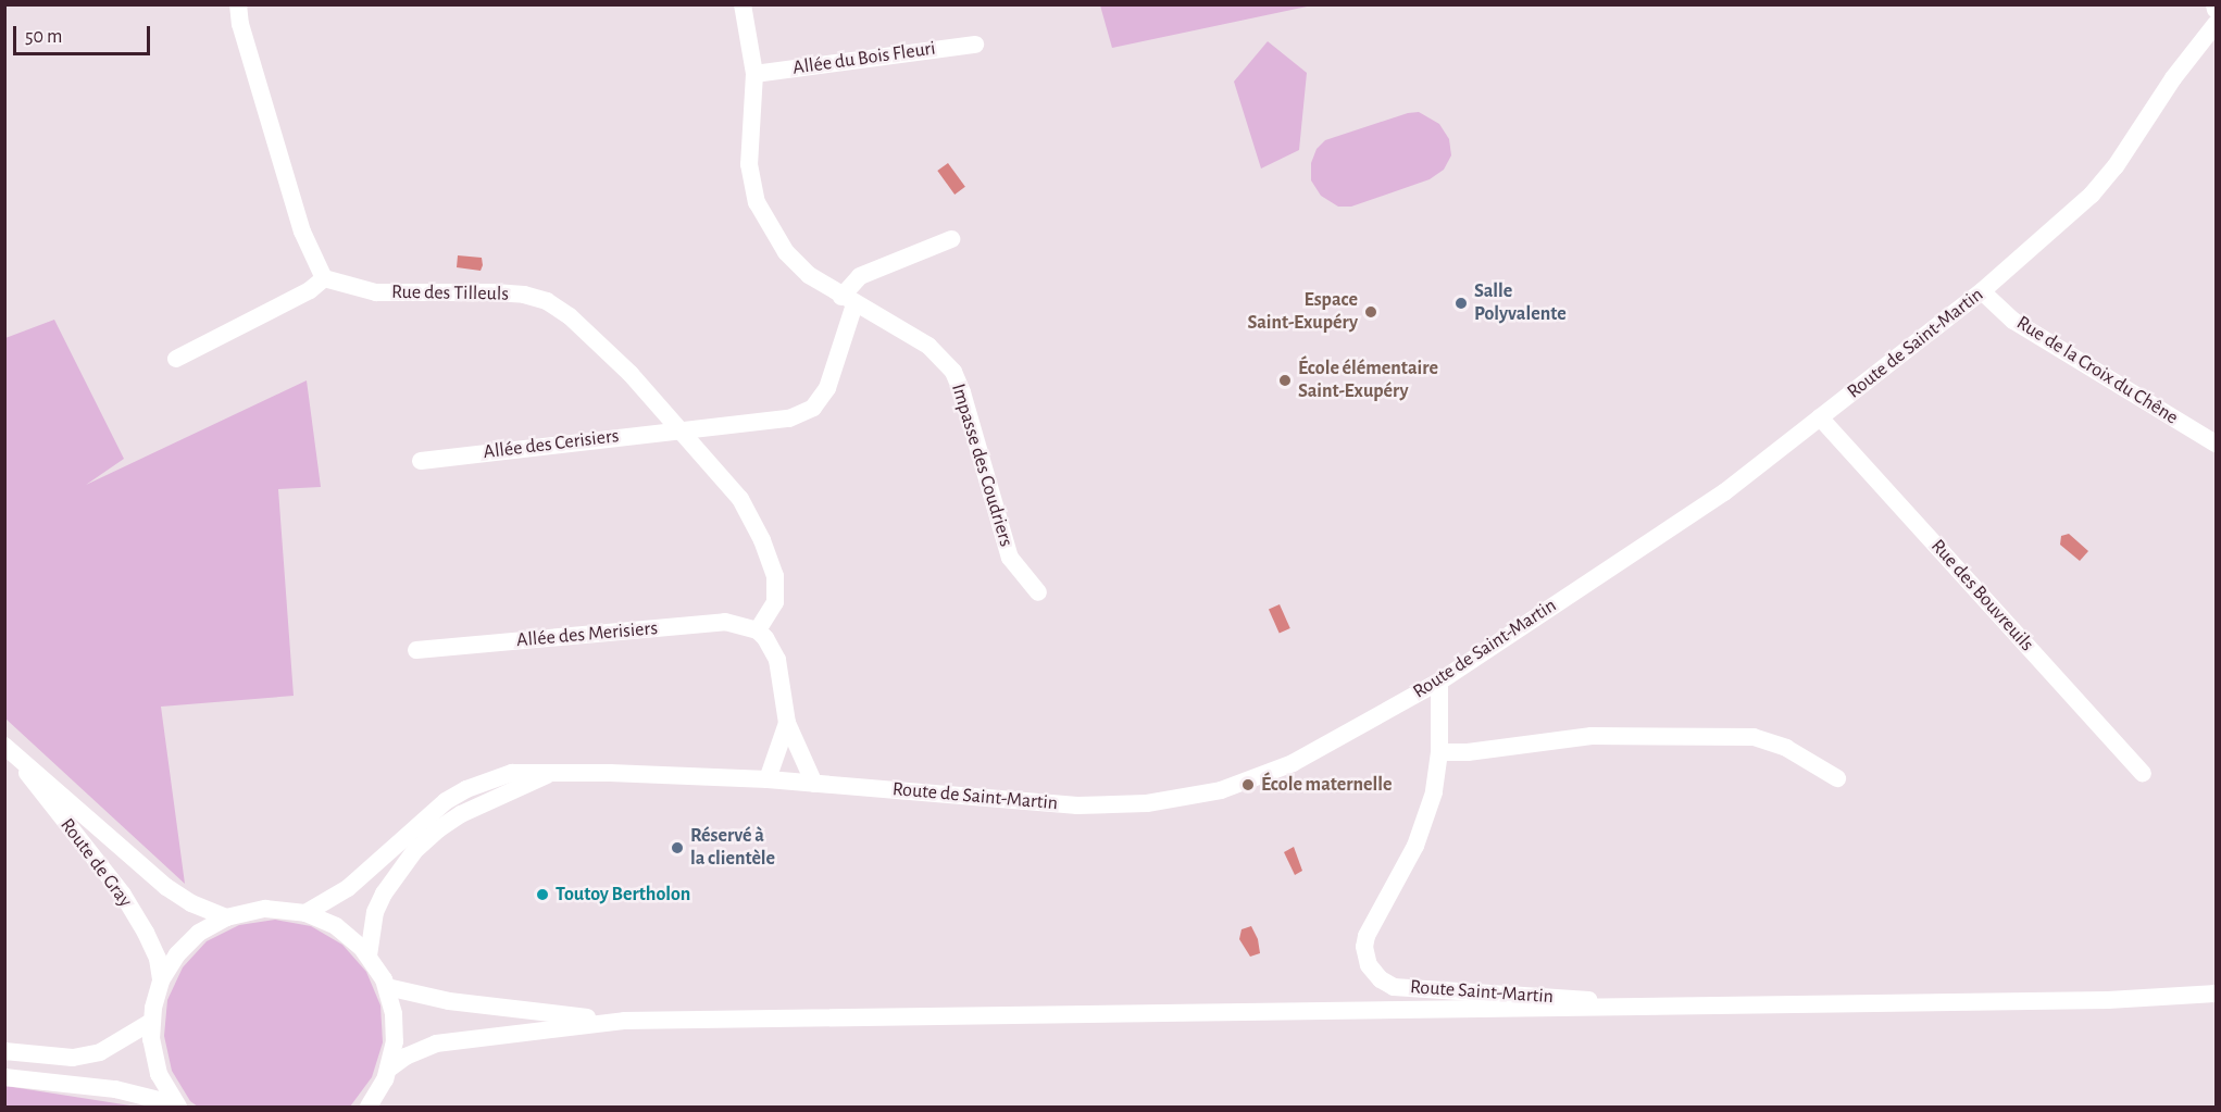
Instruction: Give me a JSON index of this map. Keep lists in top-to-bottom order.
{
  "streets": {
    "street": [
      "Allée du Bois Fleuri",
      "Rue des Tilleuls",
      "Route de Saint-Martin",
      "Rue de la Croix du Chêne",
      "Allée des Cerisiers",
      "Impasse des Coudriers",
      "Rue des Bouvreuils",
      "Allée des Merisiers",
      "Route de Gray",
      "Route Saint-Martin"
    ]
  },
  "crossings": [
    ["Allée du Bois Fleuri", "Impasse des Coudriers"],
    ["Rue des Tilleuls", "Allée des Cerisiers"],
    ["Rue des Tilleuls", "Allée des Merisiers"],
    ["Route de Saint-Martin", "Rue de la Croix du Chêne"],
    ["Route de Saint-Martin", "Rue des Bouvreuils"],
    ["Route de Saint-Martin", "Route Saint-Martin"],
    ["Allée des Cerisiers", "Impasse des Coudriers"]
  ],
  "places": [
    "Salle Polyvalente",
    "Espace Saint-Exupéry",
    "École élémentaire Saint-Exupéry",
    "École maternelle",
    "Réservé à la clientèle",
    "Toutoy Bertholon"
  ],
  "scale_bar": "50 m"
}
